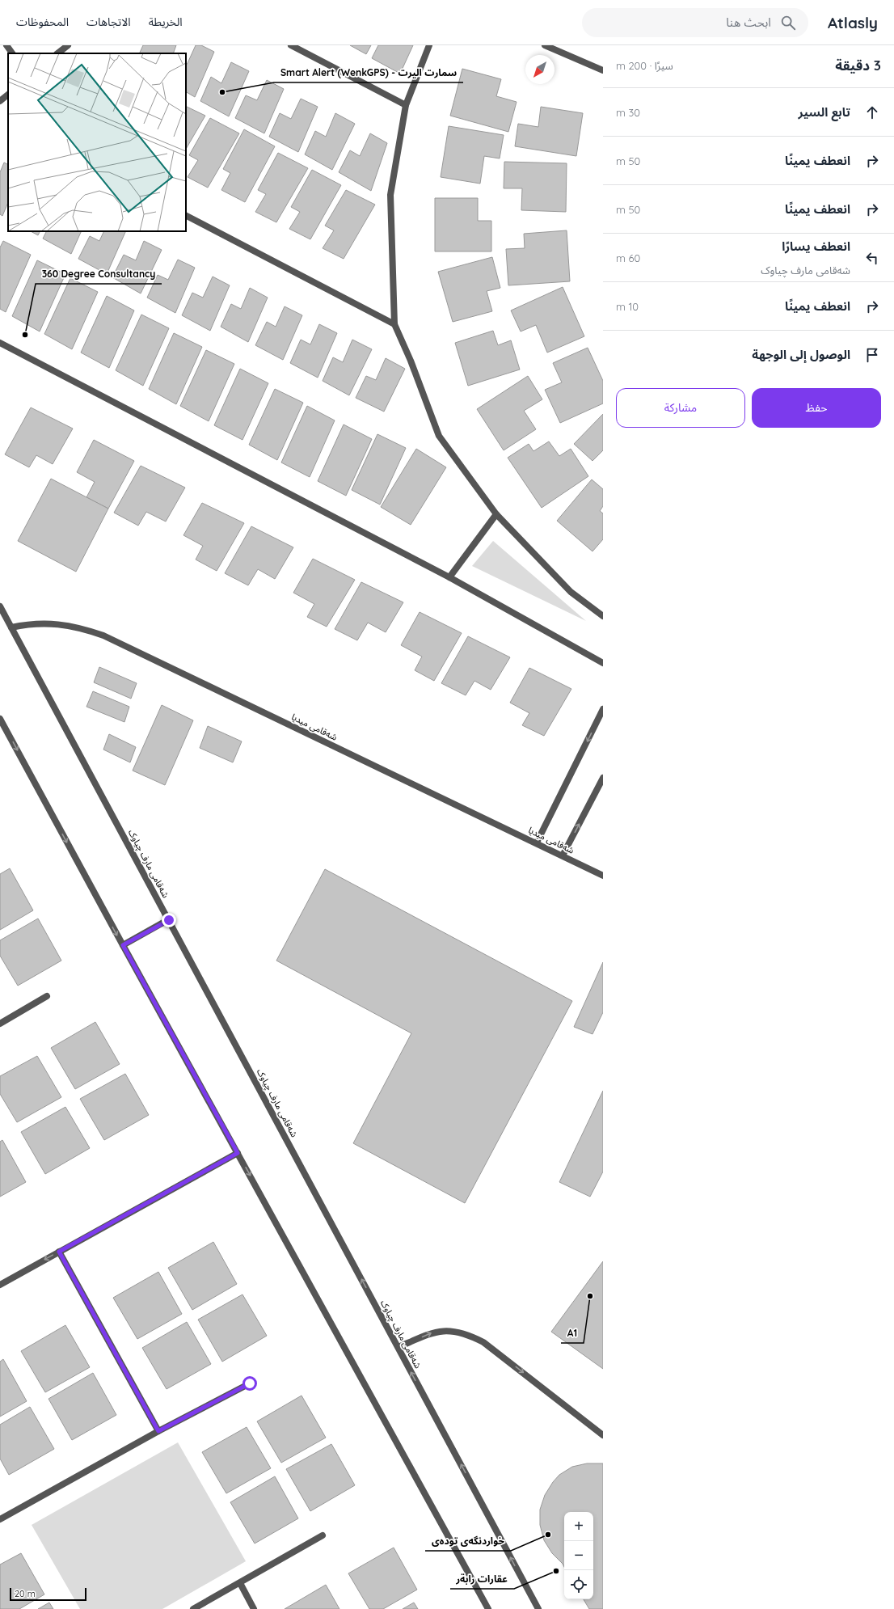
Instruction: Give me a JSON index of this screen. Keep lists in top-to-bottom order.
{
  "streets": {
    "street": ["شەقامی میدیا", "شەقامی مارف چیاوک"]
  },
  "crossings": [
    ["شەقامی میدیا", "شەقامی مارف چیاوک"]
  ],
  "places": [
    "Smart Alert (WenkGPS) - سمارت اليرت",
    "360 Degree Consultancy",
    "A1",
    "خواردنگەی تودەی",
    "عقارات رابةر"
  ],
  "scale_bar": "20 m",
  "north": "bottom left",
  "page": {
    "header": "Atlasly",
    "search": "ابحث هنا",
    "nav": ["الخريطة", "الاتجاهات", "المحفوظات"],
    "heading": ["3 دقيقة", "سيرًا · 200 m"],
    "list": [
      ["تابع السير", "30 m"],
      ["انعطف يمينًا", "50 m"],
      ["انعطف يمينًا", "50 m"],
      ["انعطف يسارًا", "شەقامی مارف چیاوک", "60 m"],
      ["انعطف يمينًا", "10 m"],
      "الوصول إلى الوجهة"
    ],
    "buttons": ["حفظ", "مشاركة"],
    "map_buttons": ["+", "−"],
    "scale": "20 m"
  }
}
